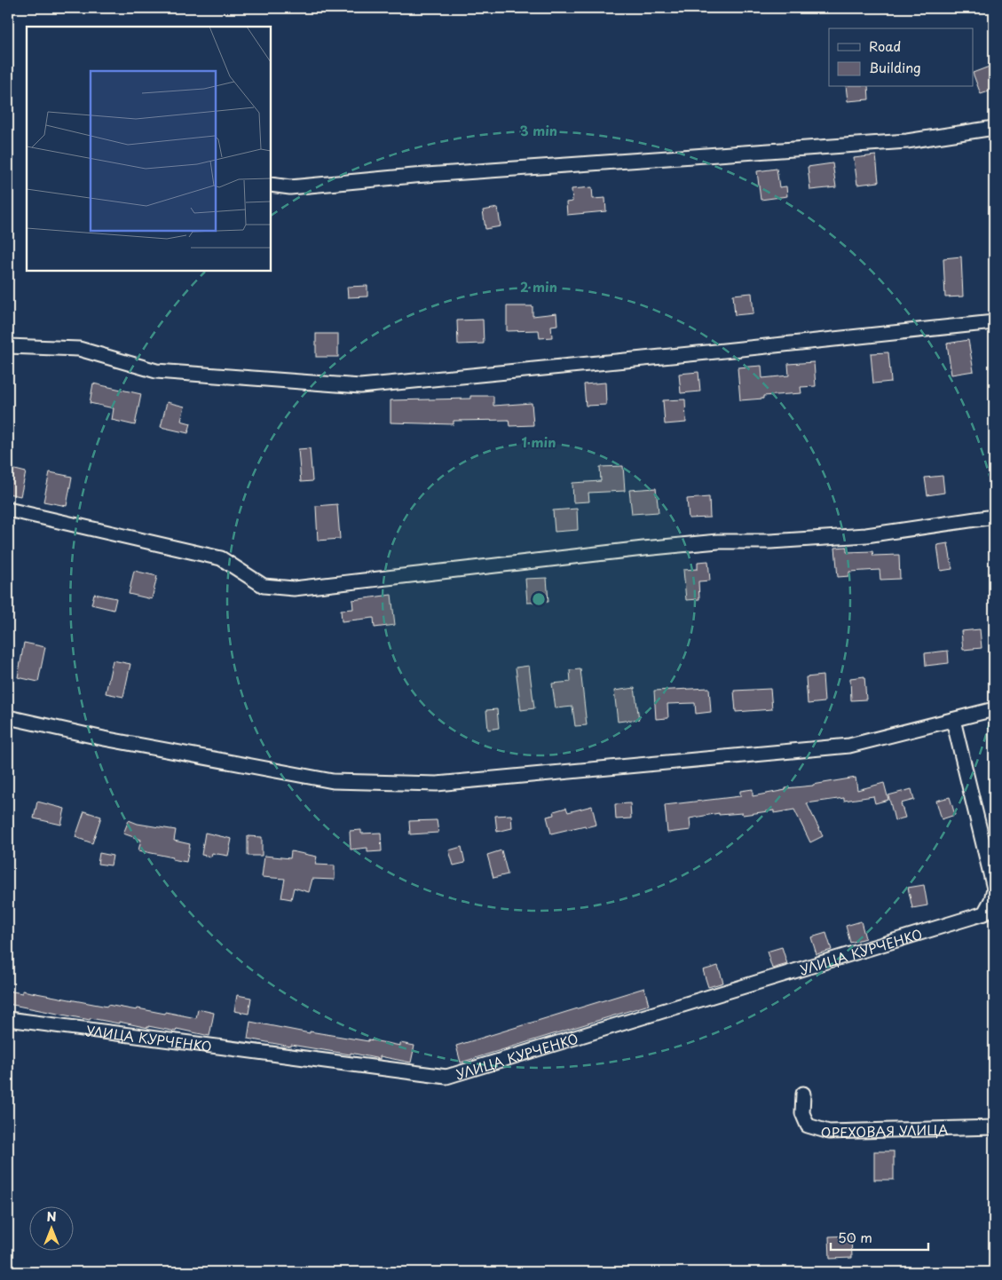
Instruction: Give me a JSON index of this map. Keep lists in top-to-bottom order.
{
  "streets": {
    "street": ["УЛИЦА КУРЧЕНКО", "ОРЕХОВАЯ УЛИЦА"]
  },
  "legend": ["Road", "Building"],
  "scale_bar": "50 m",
  "north": "top",
  "rings": ["3 min", "2 min", "1 min"]
}
